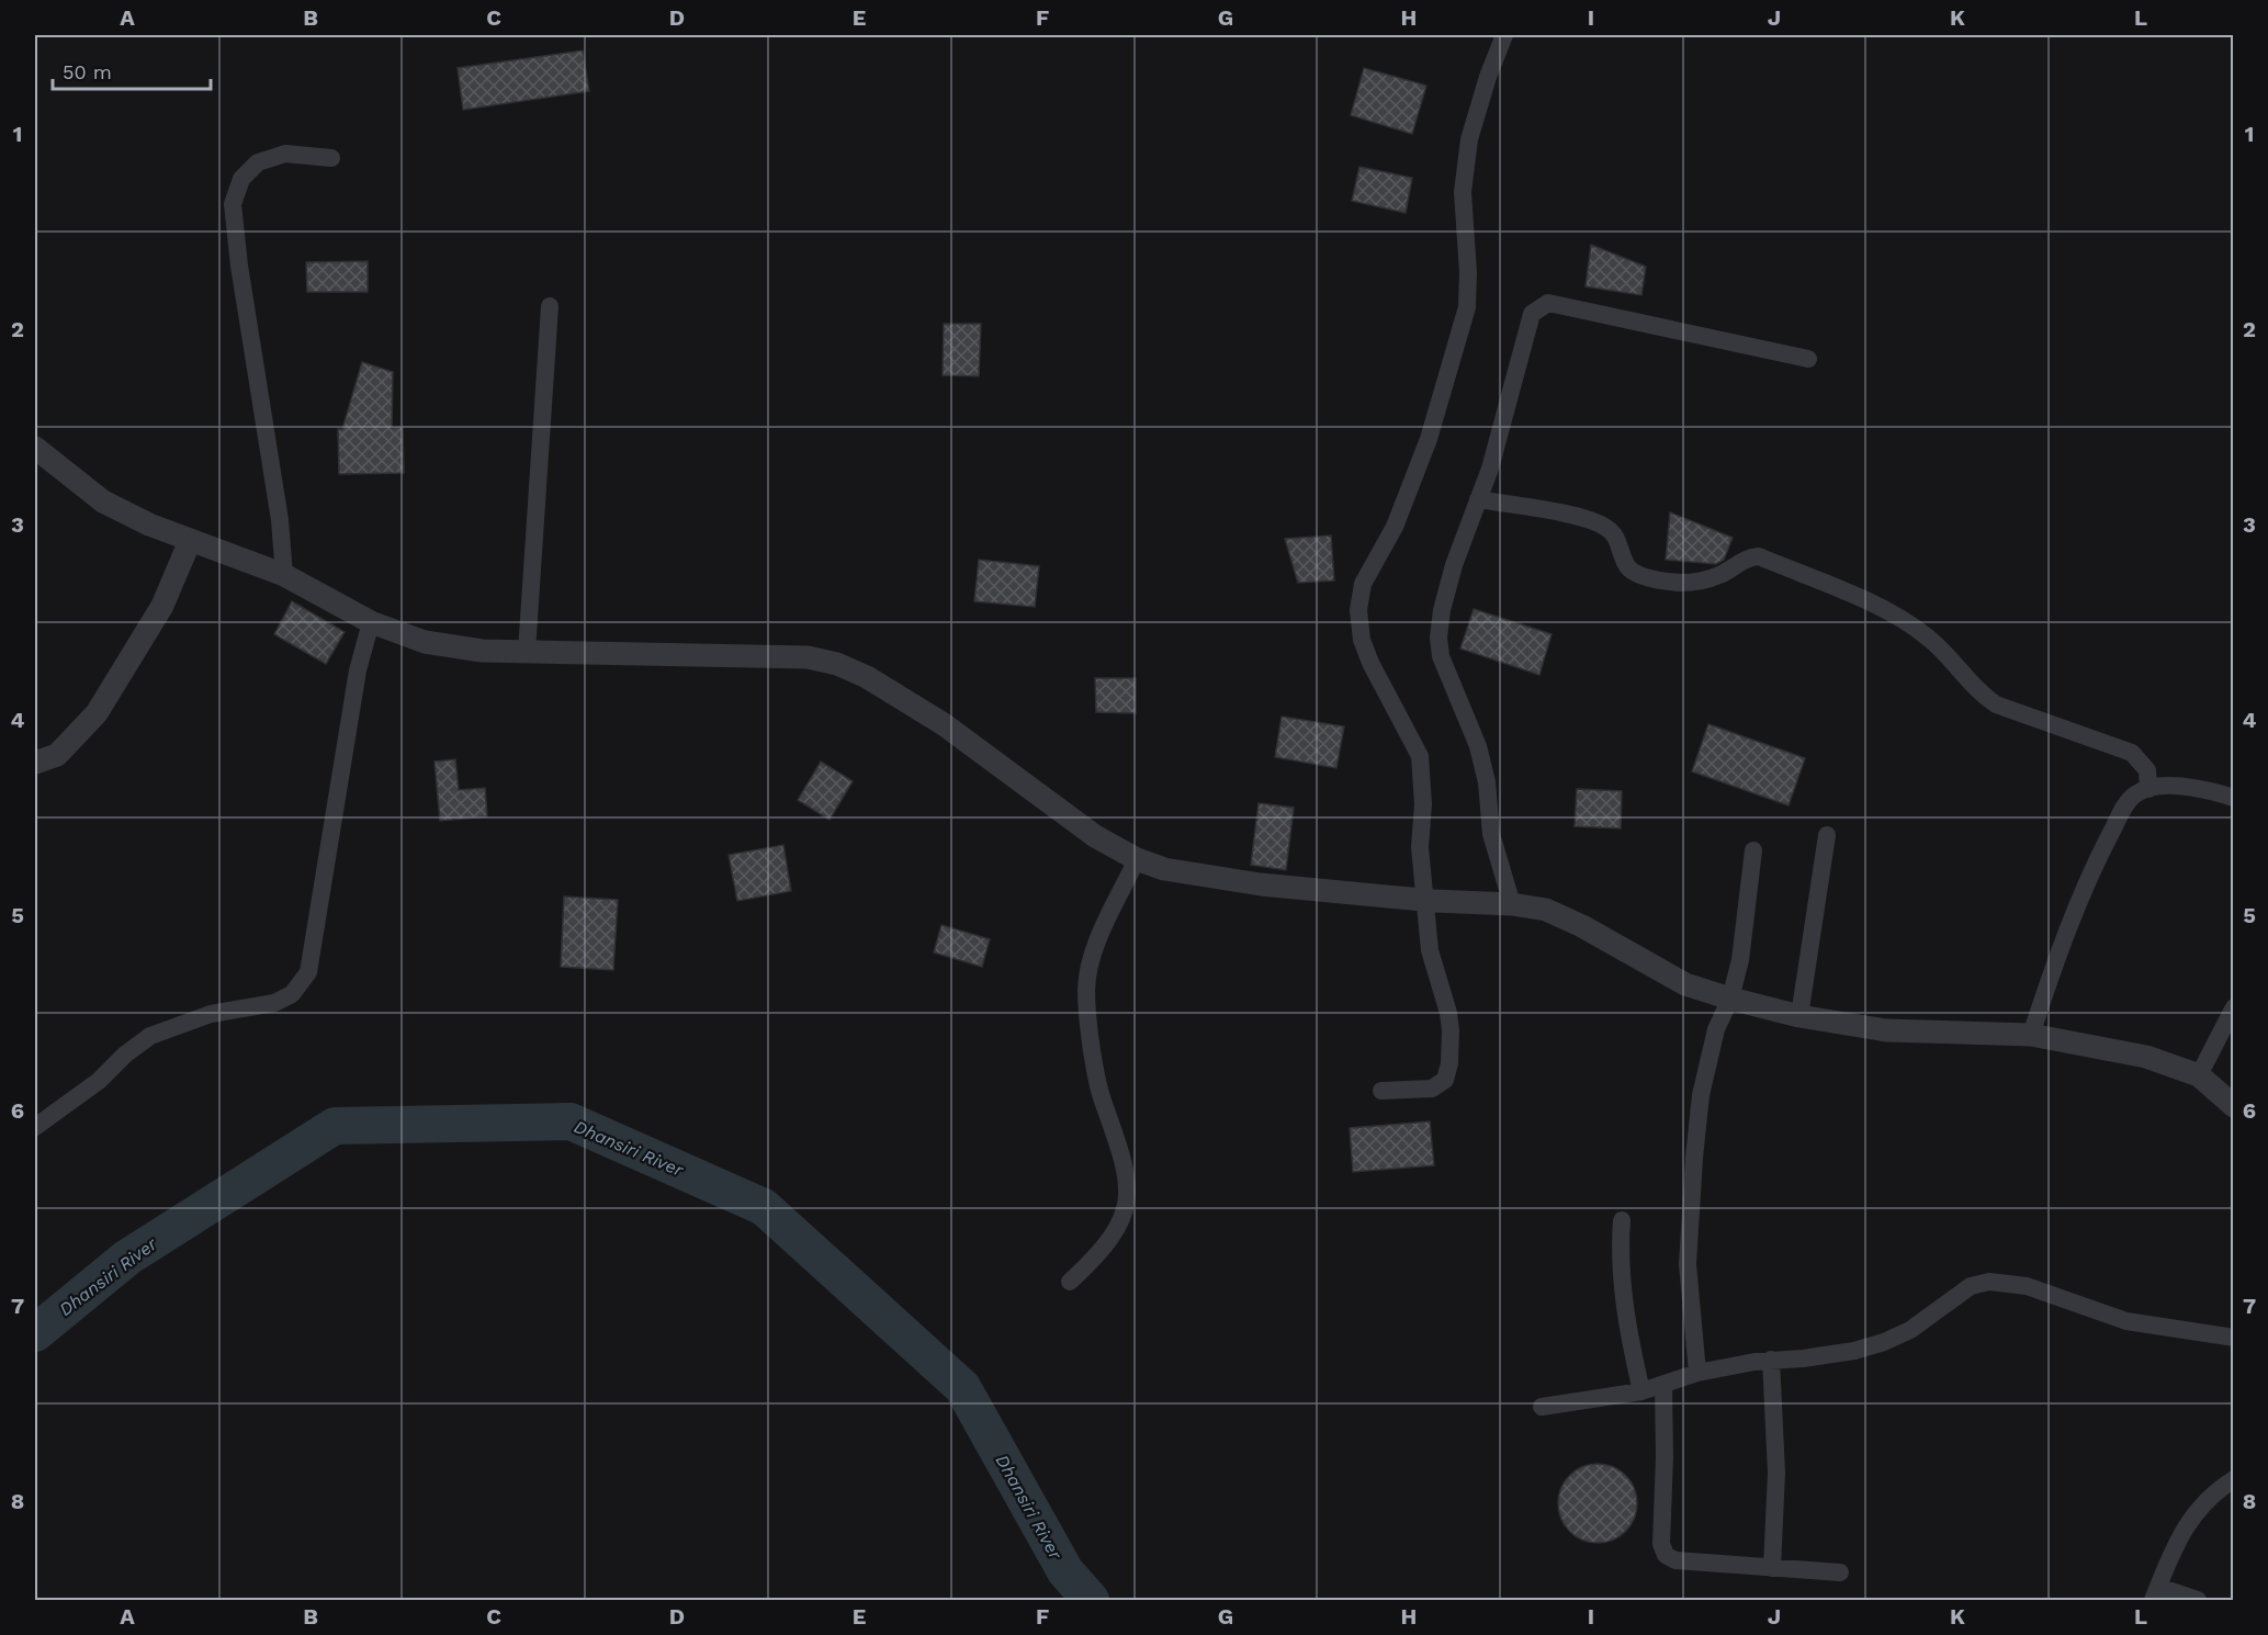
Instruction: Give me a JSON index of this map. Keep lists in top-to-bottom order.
{
  "water": ["Dhansiri River"],
  "scale_bar": "50 m",
  "grid": {
    "columns": [
      "A",
      "B",
      "C",
      "D",
      "E",
      "F",
      "G",
      "H",
      "I",
      "J",
      "K",
      "L"
    ],
    "rows": [
      "1",
      "2",
      "3",
      "4",
      "5",
      "6",
      "7",
      "8"
    ]
  }
}
